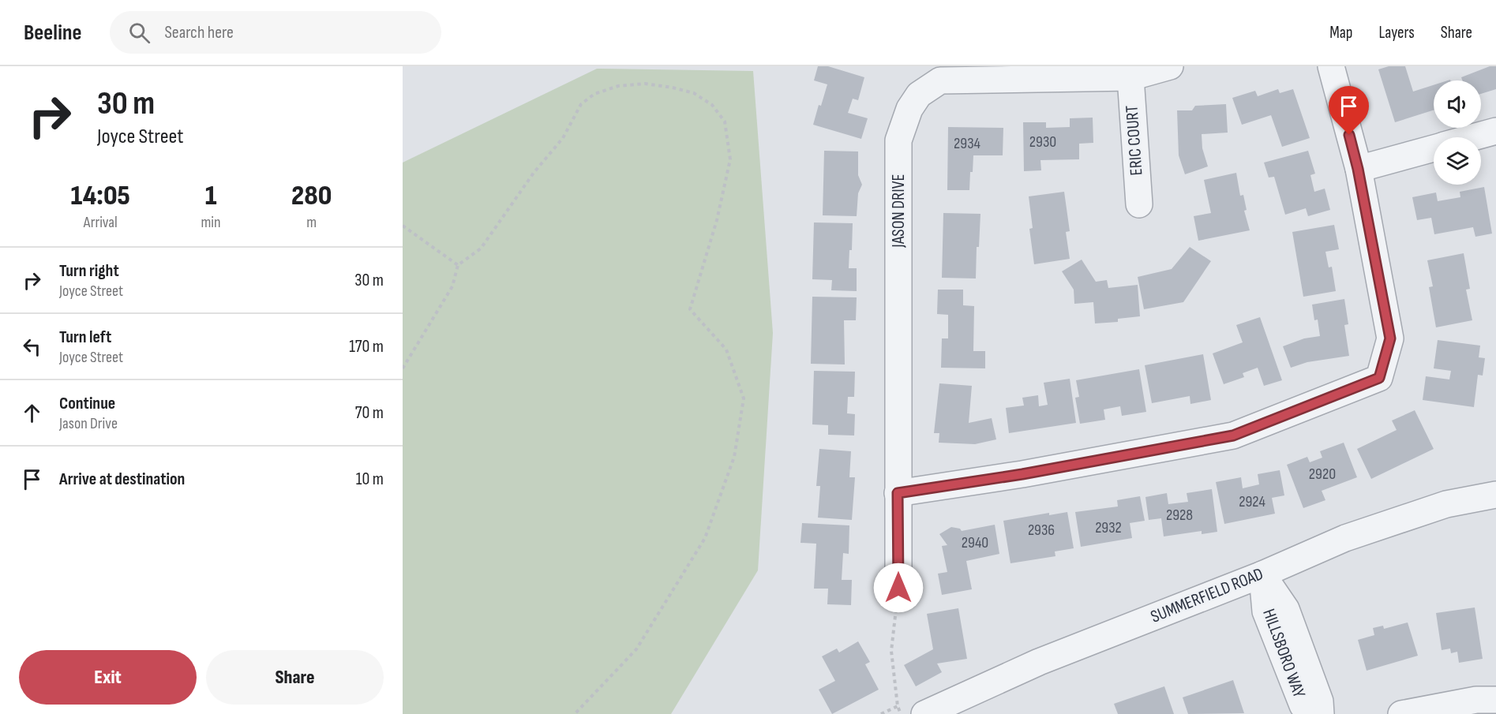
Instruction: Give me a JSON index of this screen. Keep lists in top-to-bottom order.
{
  "streets": {
    "street": [
      "ERIC COURT",
      "JASON DRIVE",
      "SUMMERFIELD ROAD",
      "HILLSBORO WAY"
    ]
  },
  "crossings": [
    ["ERIC COURT", "JASON DRIVE"],
    ["SUMMERFIELD ROAD", "HILLSBORO WAY"]
  ],
  "house_numbers": [
    "2930",
    "2934",
    "2920",
    "2924",
    "2928",
    "2932",
    "2936",
    "2940"
  ],
  "page": {
    "header": "Beeline",
    "search": "Search here",
    "nav": ["Map", "Layers", "Share"],
    "turn": ["30 m", "Joyce Street"],
    "eta": [
      "14:05",
      "Arrival",
      "1",
      "min",
      "280",
      "m"
    ],
    "list": [
      {
        "name": "Turn right",
        "note": "Joyce Street",
        "value": "30 m"
      },
      {
        "name": "Turn left",
        "note": "Joyce Street",
        "value": "170 m"
      },
      {
        "name": "Continue",
        "note": "Jason Drive",
        "value": "70 m"
      },
      {
        "name": "Arrive at destination",
        "value": "10 m"
      }
    ],
    "buttons": ["Exit", "Share"]
  }
}
